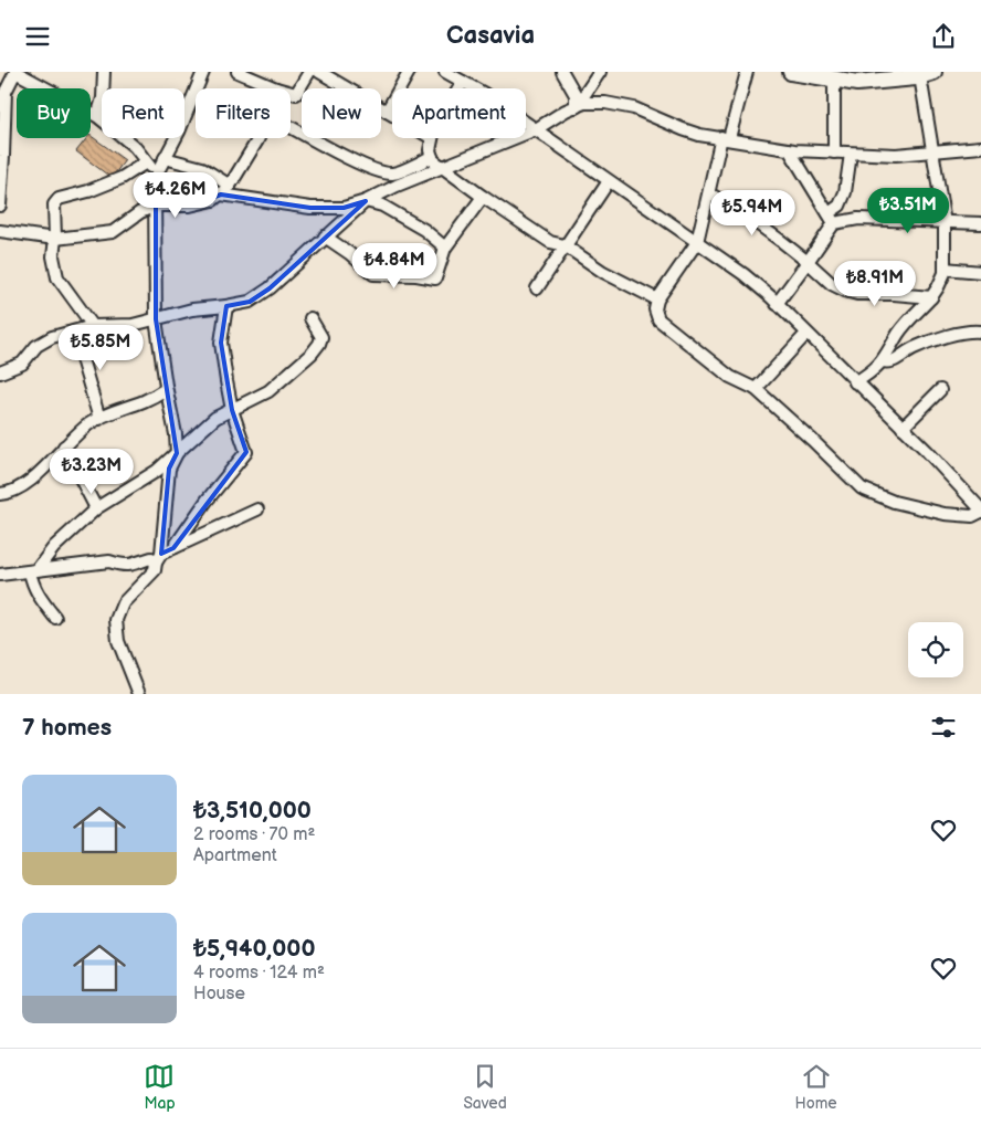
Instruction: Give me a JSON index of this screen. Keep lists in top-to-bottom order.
{
  "page": {
    "header": "Casavia",
    "chip": [
      "Buy",
      "Rent",
      "Filters",
      "New",
      "Apartment"
    ],
    "price": [
      "₺4.26M",
      "₺3.51M",
      "₺5.94M",
      "₺4.84M",
      "₺8.91M",
      "₺5.85M",
      "₺3.23M"
    ],
    "heading": "7 homes",
    "list": [
      {
        "name": "₺3,510,000",
        "note": "2 rooms · 70 m² · Apartment"
      },
      {
        "name": "₺5,940,000",
        "note": "4 rooms · 124 m² · House"
      }
    ],
    "tabs": ["Map", "Saved", "Home"]
  }
}
